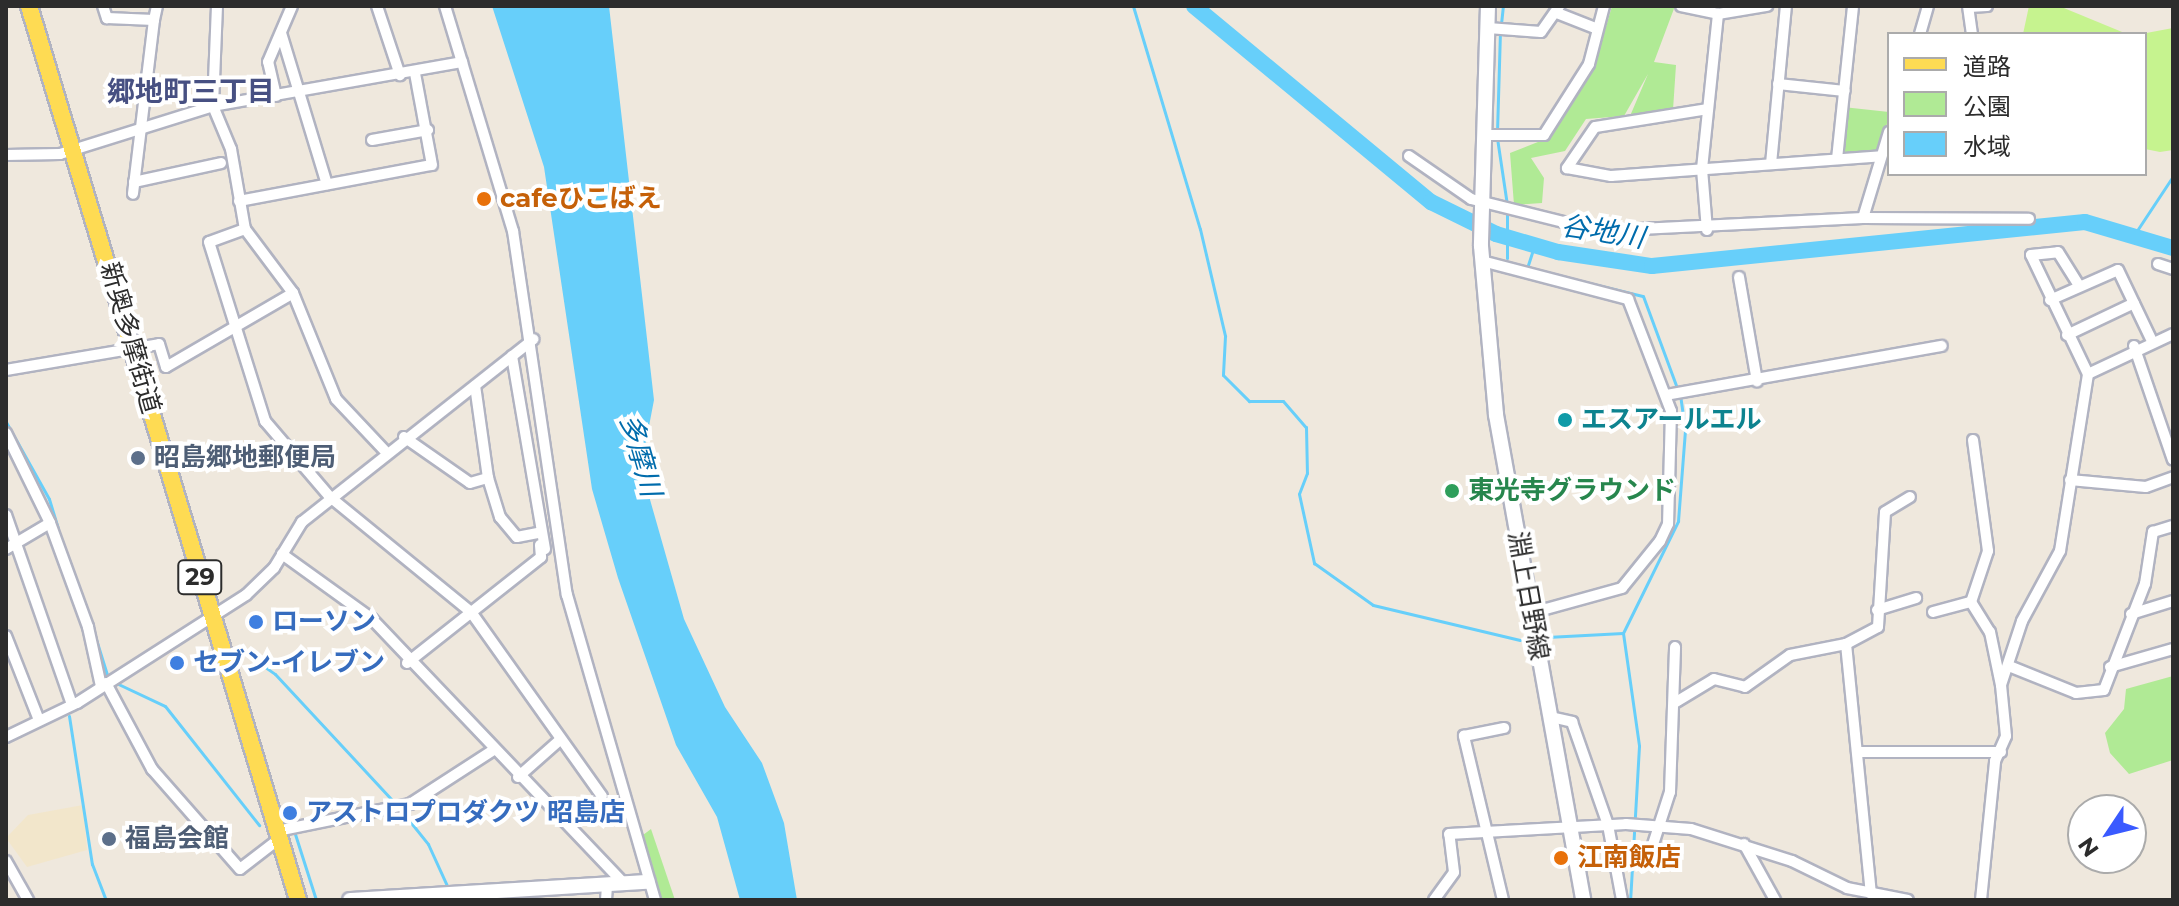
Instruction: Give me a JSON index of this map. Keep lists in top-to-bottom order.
{
  "streets": {
    "main road": ["新奥多摩街道", "29", "淵上日野線"]
  },
  "districts": ["郷地町三丁目"],
  "water": ["谷地川", "多摩川"],
  "places": [
    "cafeひこばえ",
    "エスアールエル",
    "昭島郷地郵便局",
    "東光寺グラウンド",
    "ローソン",
    "セブン-イレブン",
    "アストロプロダクツ 昭島店",
    "福島会館",
    "江南飯店"
  ],
  "legend": ["道路", "公園", "水域"],
  "north": "bottom left"
}
